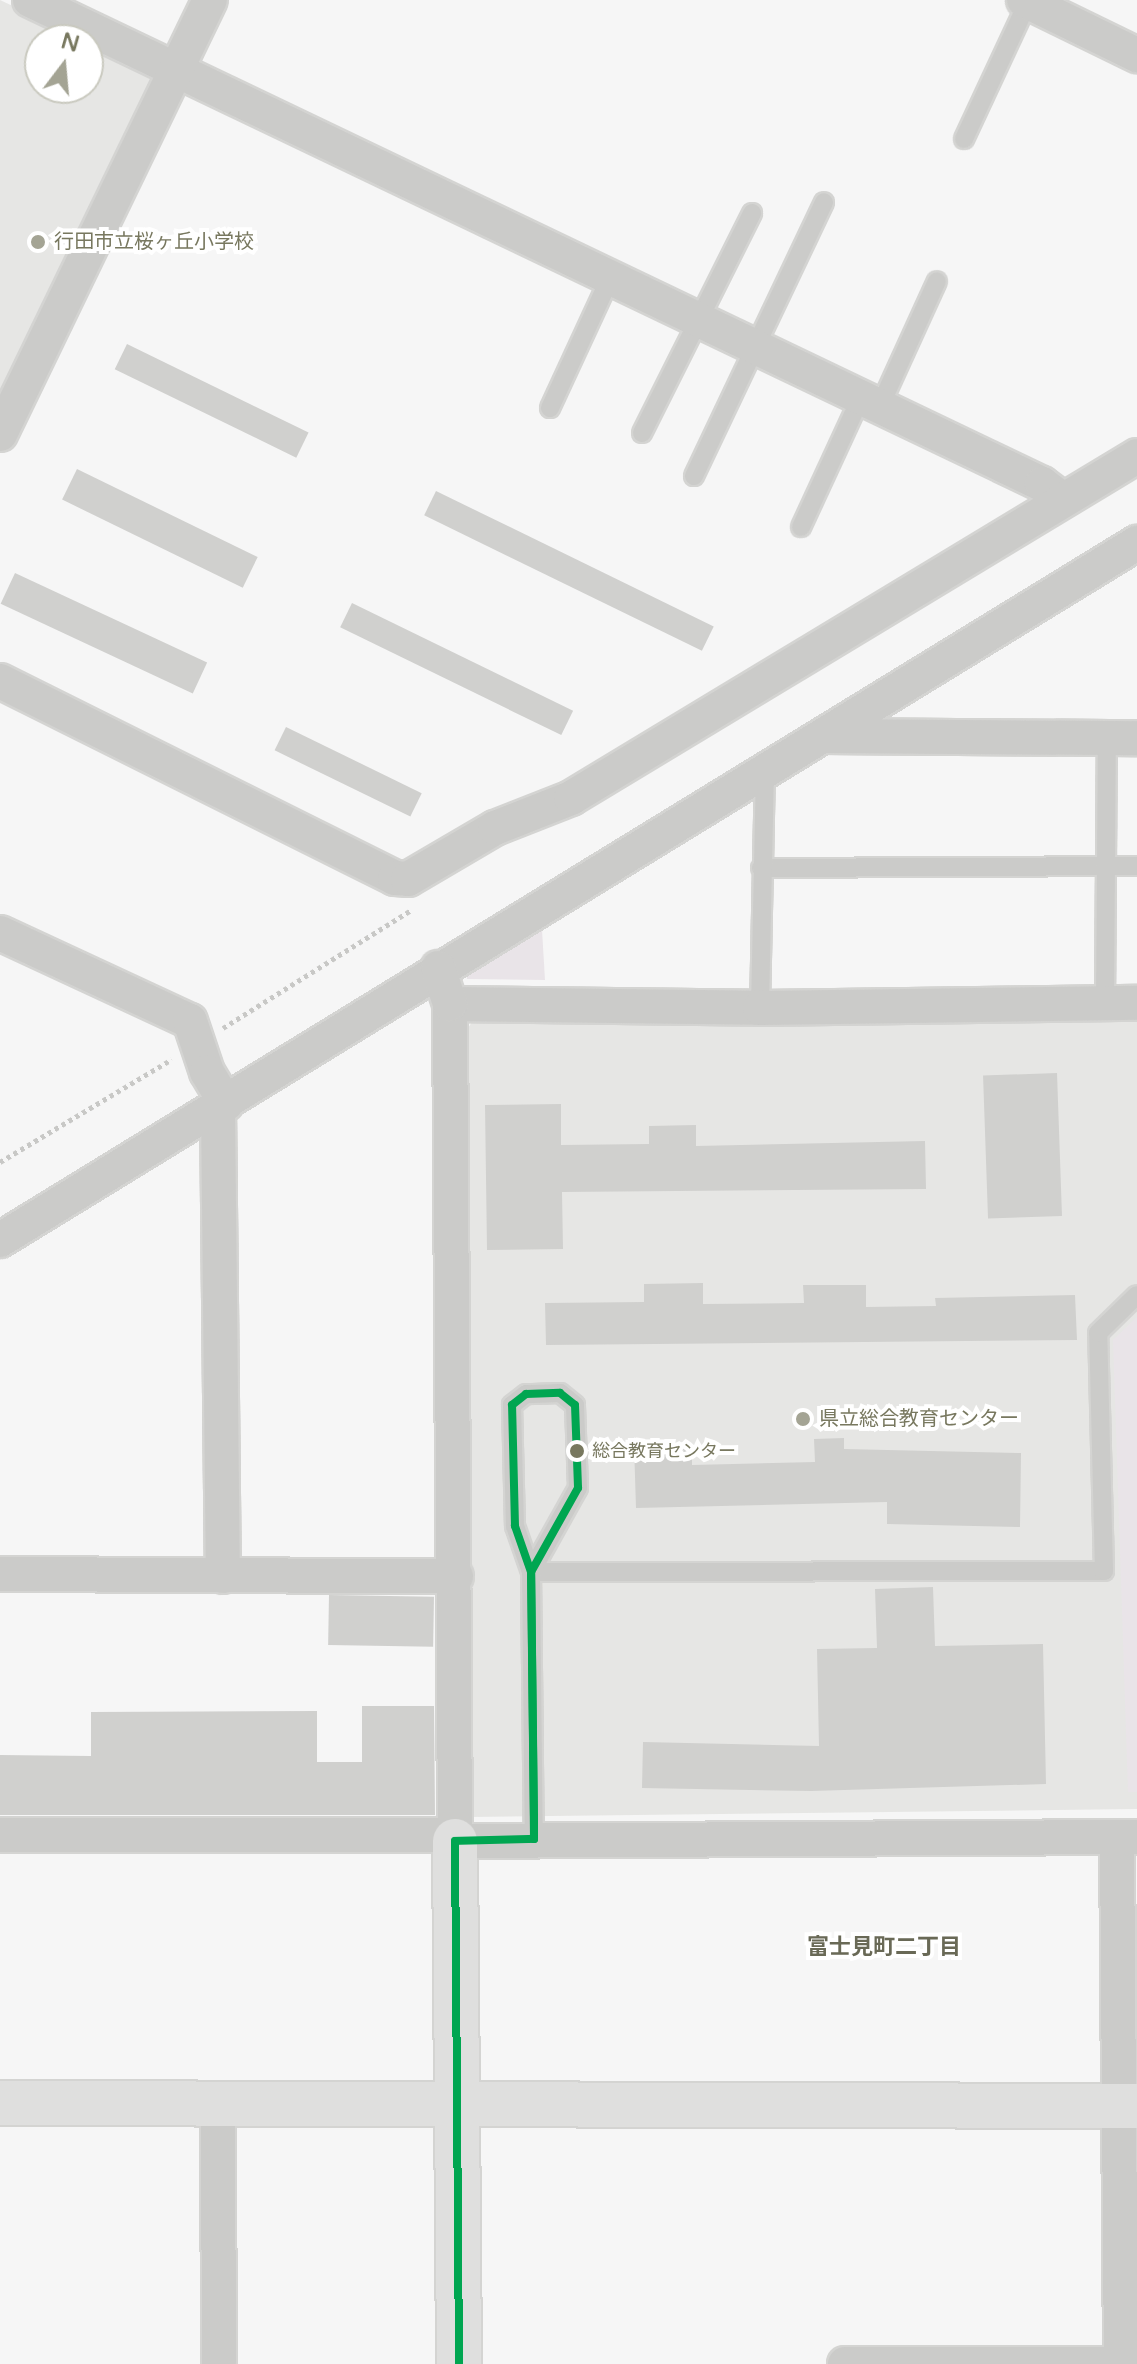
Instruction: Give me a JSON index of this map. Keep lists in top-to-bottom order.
{
  "districts": ["富士見町二丁目"],
  "places": ["行田市立桜ヶ丘小学校", "県立総合教育センター", "総合教育センター"],
  "north": "top"
}
